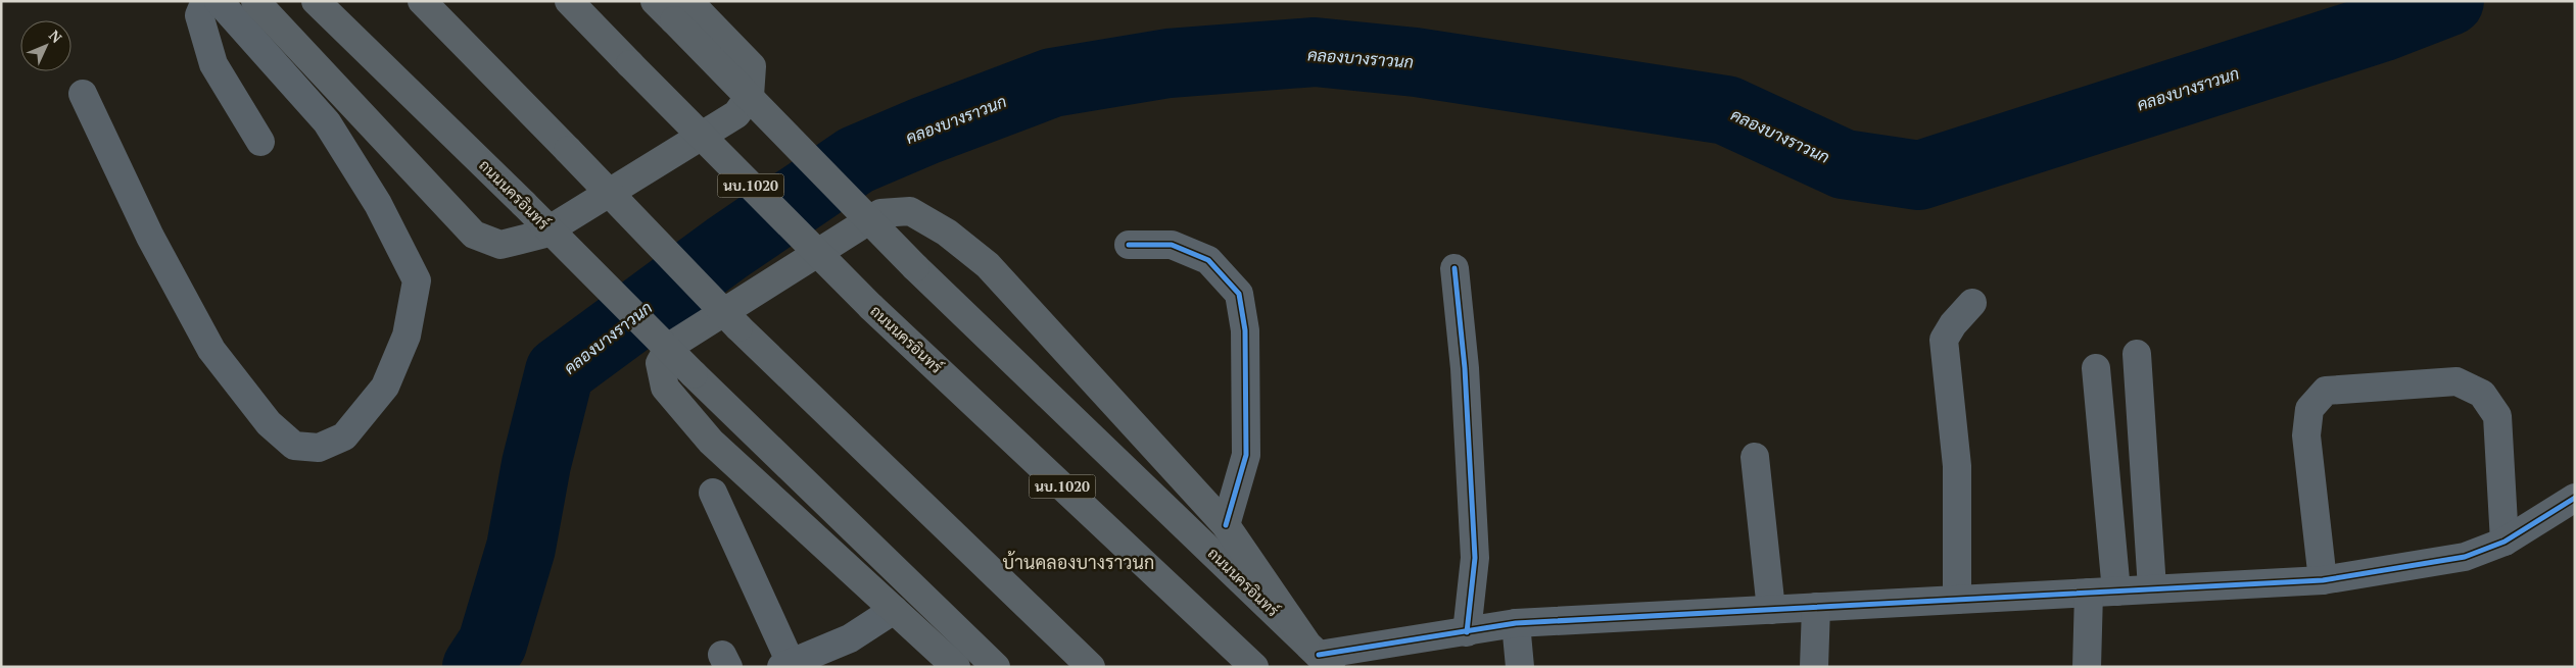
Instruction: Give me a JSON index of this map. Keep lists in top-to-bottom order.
{
  "streets": {
    "main road": ["นบ.1020", "ถนนนครอินทร์"]
  },
  "districts": ["บ้านคลองบางราวนก"],
  "water": ["คลองบางราวนก"],
  "north": "top right"
}
